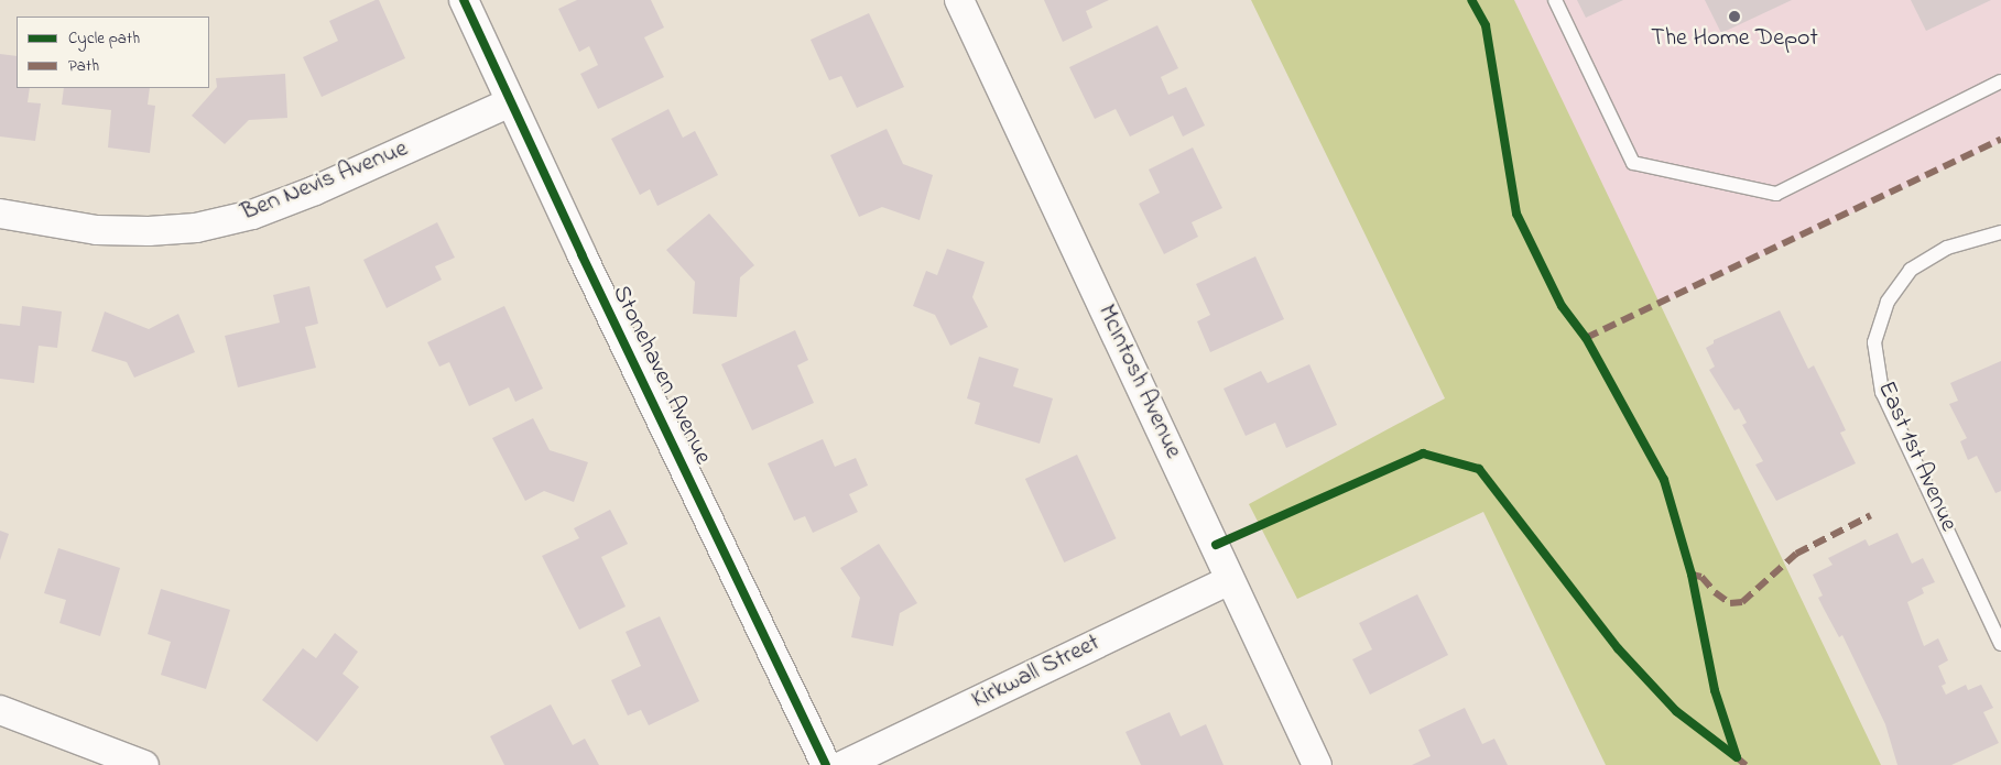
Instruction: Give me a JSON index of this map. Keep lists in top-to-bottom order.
{
  "streets": {
    "street": [
      "Ben Nevis Avenue",
      "Stonehaven Avenue",
      "McIntosh Avenue",
      "Kirkwall Street"
    ],
    "lane": ["East 1st Avenue"]
  },
  "crossings": [
    ["Ben Nevis Avenue", "Stonehaven Avenue"],
    ["McIntosh Avenue", "Kirkwall Street"]
  ],
  "places": ["The Home Depot"],
  "legend": ["Cycle path", "Path"]
}
